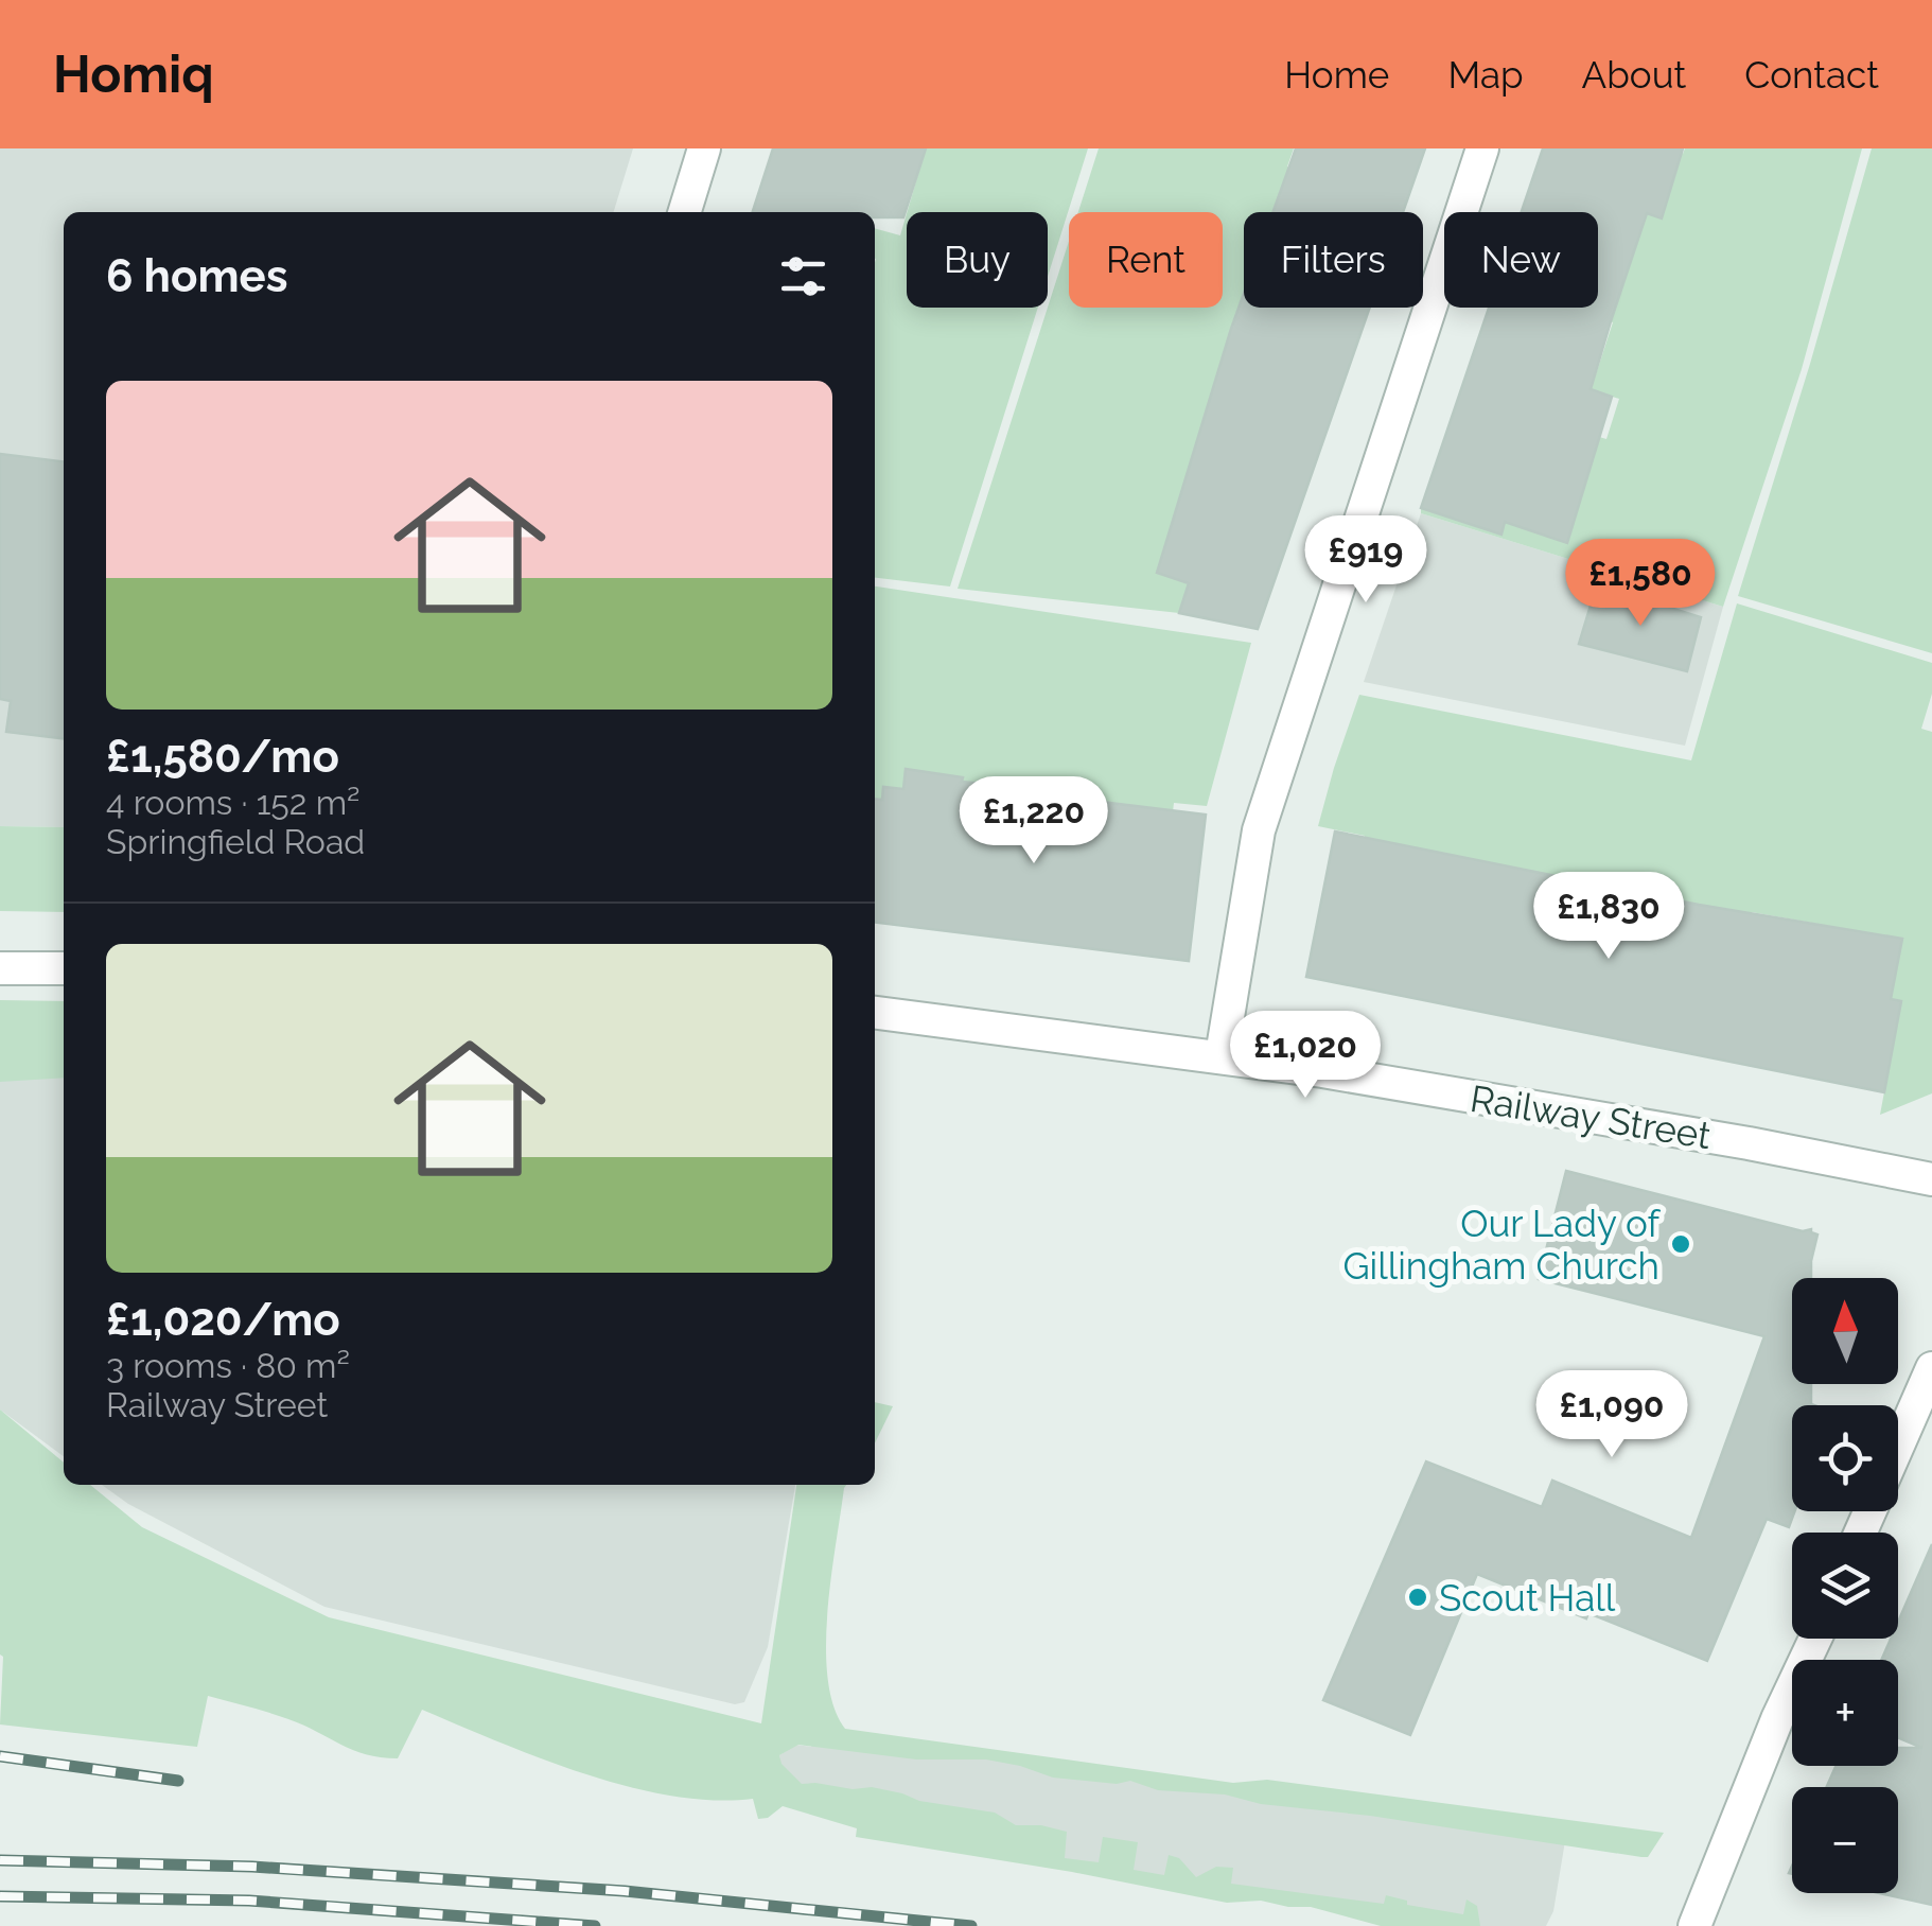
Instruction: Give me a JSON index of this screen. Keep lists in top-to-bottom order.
{
  "streets": {
    "street": ["Railway Street"]
  },
  "places": ["Our Lady of Gillingham Church", "Scout Hall"],
  "north": "top",
  "page": {
    "header": "Homiq",
    "nav": [
      "Home",
      "Map",
      "About",
      "Contact"
    ],
    "chip": [
      "Buy",
      "Rent",
      "Filters",
      "New"
    ],
    "heading": "6 homes",
    "list": [
      {
        "name": "£1,580/mo",
        "note": "4 rooms · 152 m² · Springfield Road"
      },
      {
        "name": "£1,020/mo",
        "note": "3 rooms · 80 m² · Railway Street"
      }
    ],
    "price": [
      "£919",
      "£1,580",
      "£1,220",
      "£1,830",
      "£1,020",
      "£1,090"
    ],
    "map_buttons": ["+", "−"]
  }
}
